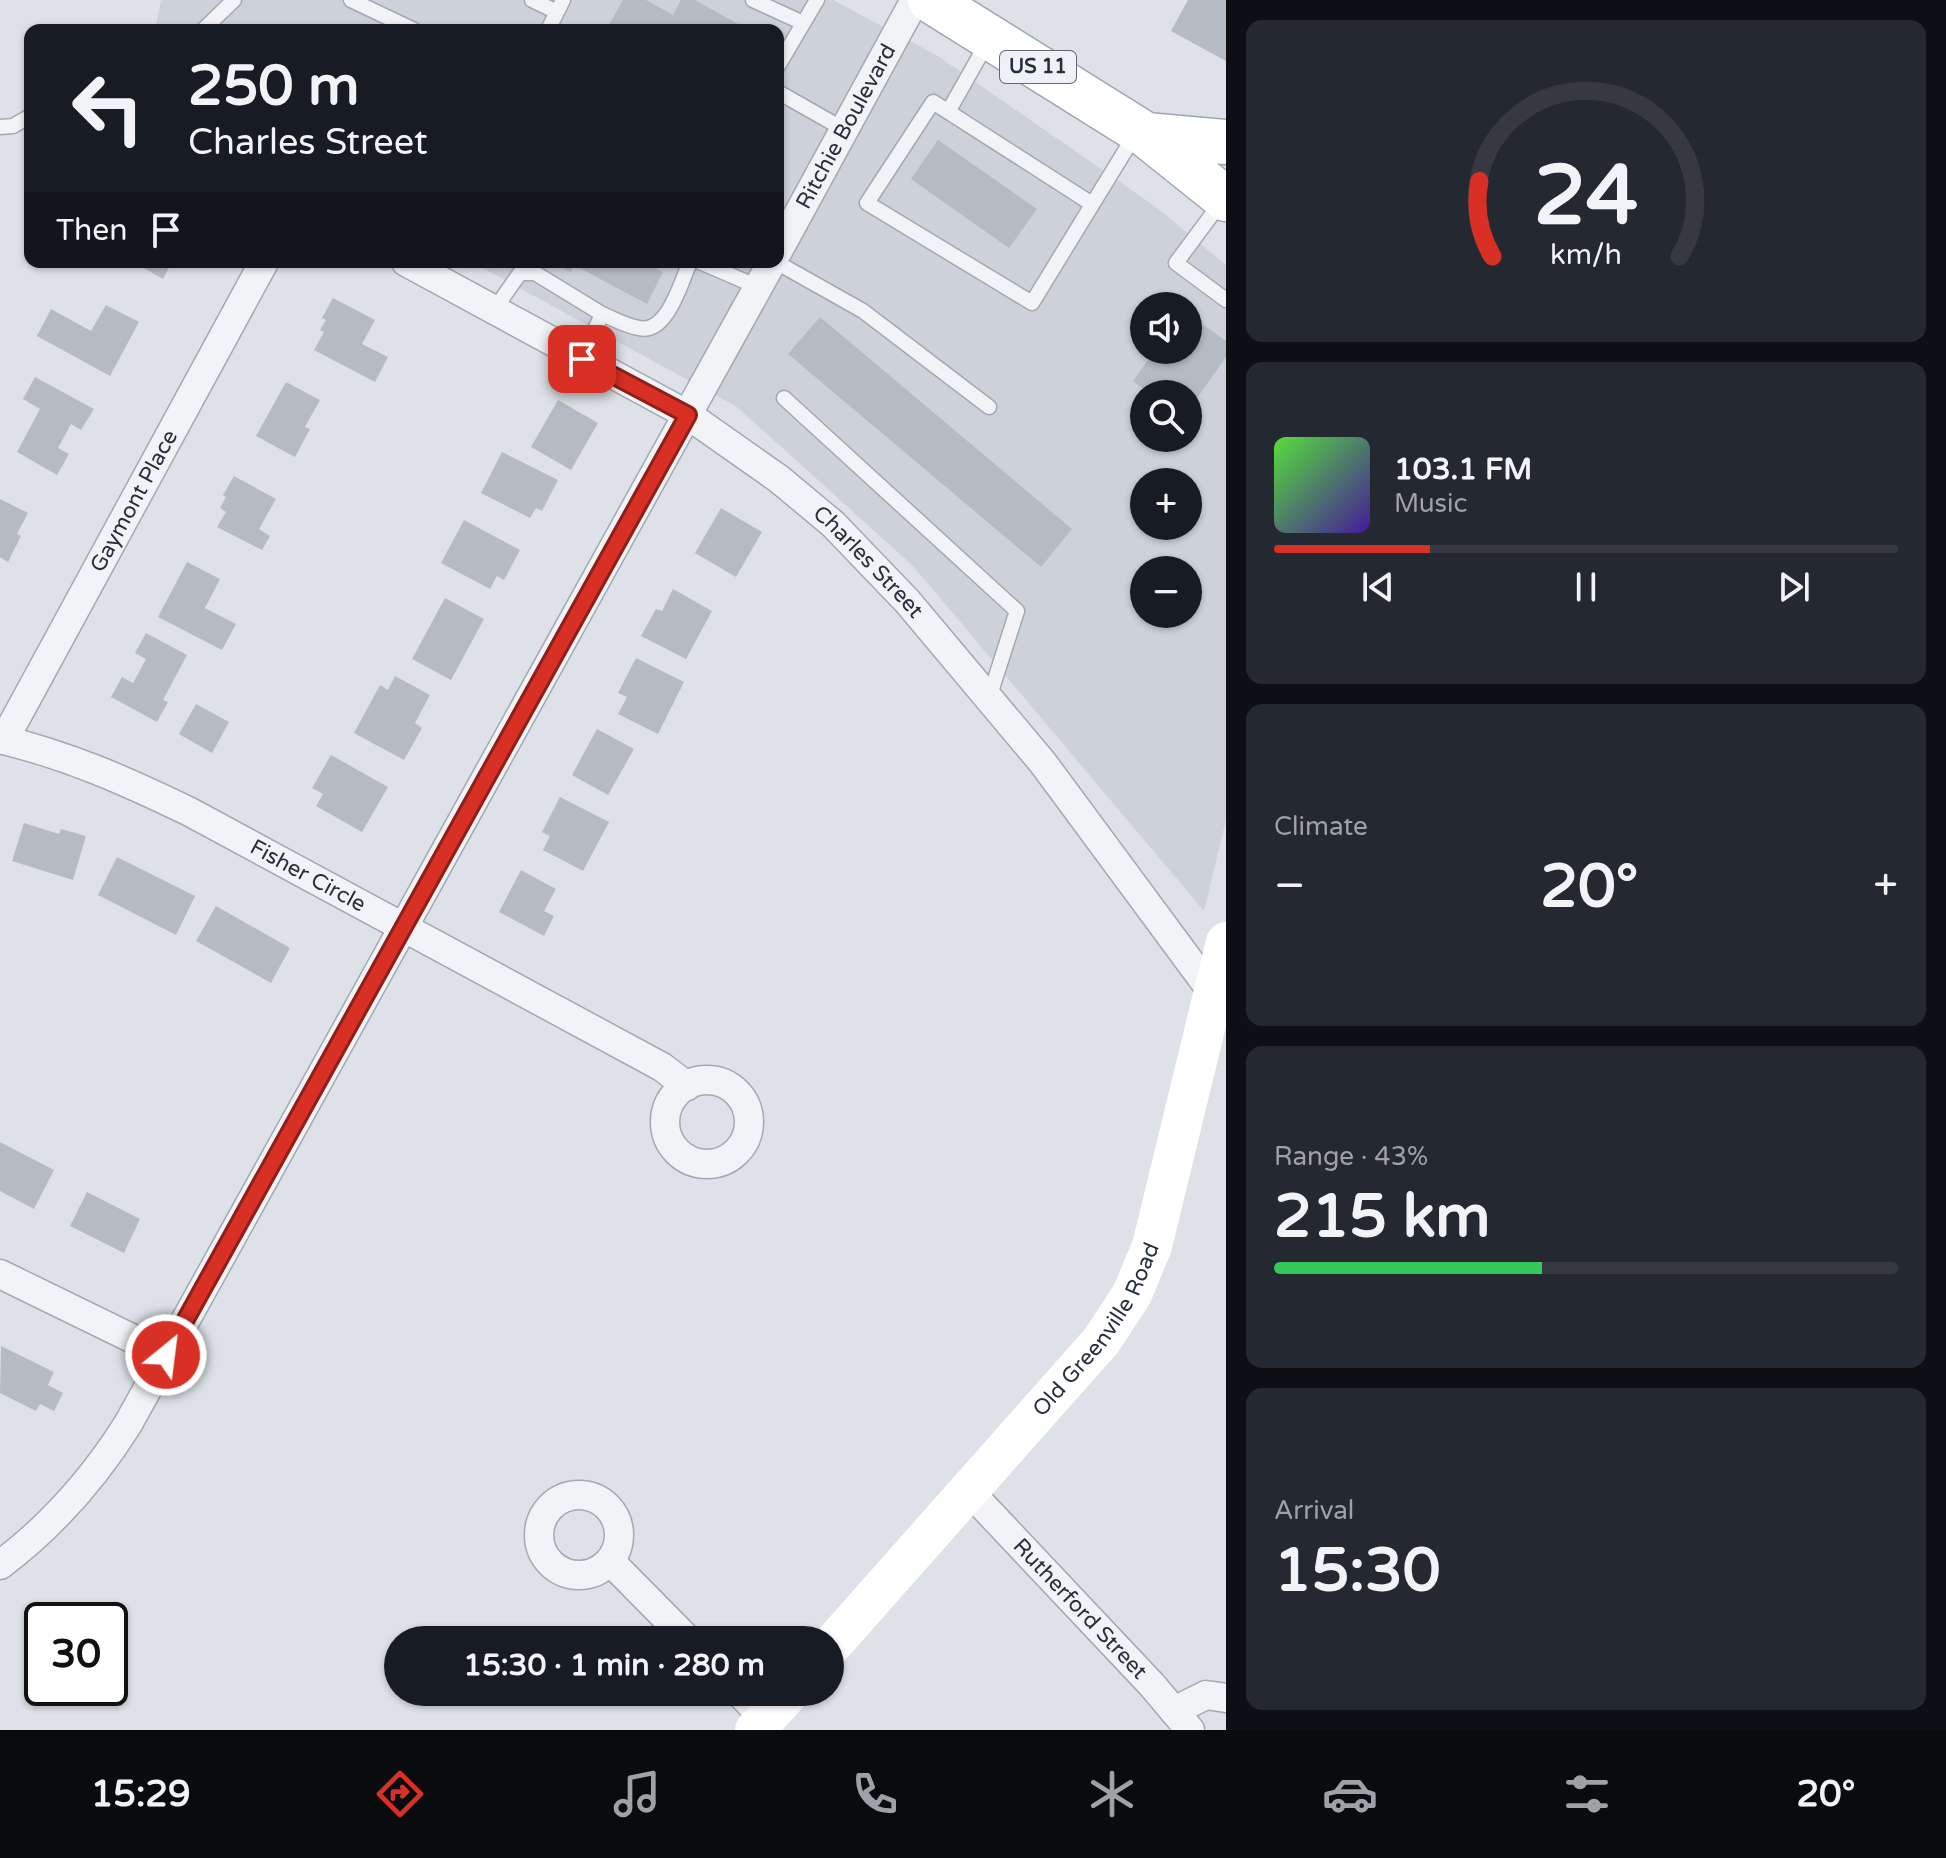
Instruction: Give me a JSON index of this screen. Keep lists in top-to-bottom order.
{
  "streets": {
    "main road": ["US 11", "Old Greenville Road"],
    "street": [
      "Ritchie Boulevard",
      "Gaymont Place",
      "Charles Street",
      "Fisher Circle",
      "Rutherford Street"
    ]
  },
  "crossings": [
    ["Gaymont Place", "Fisher Circle"],
    ["Charles Street", "Old Greenville Road"],
    ["Old Greenville Road", "Rutherford Street"]
  ],
  "page": {
    "turn": ["250 m", "Charles Street"],
    "then": "Then",
    "map_buttons": ["+", "−"],
    "song": ["103.1 FM", "Music"],
    "tile": [
      "Climate",
      ["Range · 43%", "215 km"],
      ["Arrival", "15:30"]
    ],
    "heat": ["−", "20°", "+"],
    "limit": "30",
    "trip": "15:30 · 1 min · 280 m",
    "tabs": ["15:29", "20°"],
    "gauge": ["24", "km/h"]
  }
}
